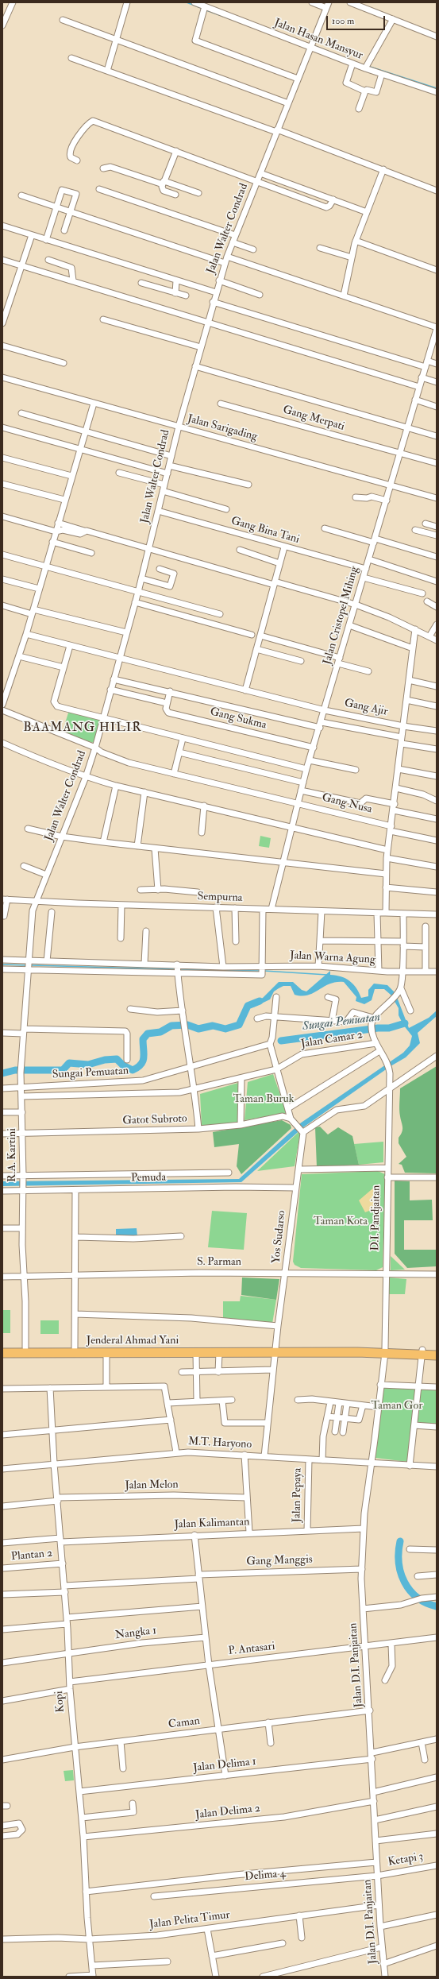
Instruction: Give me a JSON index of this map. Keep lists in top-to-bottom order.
{
  "streets": {
    "highway": ["Jenderal Ahmad Yani"],
    "street": [
      "Jalan Hasan Mansyur",
      "Jalan Walter Condrad",
      "Gang Merpati",
      "Jalan Sarigading",
      "Gang Bina Tani",
      "Jalan Cristopel Mihing",
      "Gang Ajir",
      "Gang Sukma",
      "Gang Nusa",
      "Sempurna",
      "Jalan Warna Agung",
      "Jalan Camar 2",
      "Sungai Pemuatan",
      "Gatot Subroto",
      "R.A. Kartini",
      "Pemuda",
      "D.I. Pandjaitan",
      "Yos Sudarso",
      "S. Parman",
      "M.T. Haryono",
      "Jalan Melon",
      "Jalan Pepaya",
      "Jalan Kalimantan",
      "Plantan 2",
      "Gang Manggis",
      "Nangka 1",
      "P. Antasari",
      "Jalan D.I. Panjaitan",
      "Kopi",
      "Caman",
      "Jalan Delima 1",
      "Jalan Delima 2",
      "Ketapi 3",
      "Delima 4",
      "Jalan Pelita Timur"
    ]
  },
  "crossings": [
    ["Jalan Hasan Mansyur", "Jalan Walter Condrad"],
    ["Jalan Walter Condrad", "Jalan Sarigading"],
    ["Jalan Walter Condrad", "Gang Bina Tani"],
    ["Jalan Walter Condrad", "Gang Ajir"],
    ["Jalan Walter Condrad", "Gang Nusa"],
    ["Jalan Walter Condrad", "Sempurna"],
    ["Jalan Walter Condrad", "R.A. Kartini"],
    ["Gang Merpati", "Jalan Cristopel Mihing"],
    ["Jalan Sarigading", "Jalan Cristopel Mihing"],
    ["Gang Bina Tani", "Jalan Cristopel Mihing"],
    ["Jalan Cristopel Mihing", "Gang Ajir"],
    ["Jalan Cristopel Mihing", "Gang Sukma"],
    ["Jalan Cristopel Mihing", "Gang Nusa"],
    ["Jalan Cristopel Mihing", "Sempurna"],
    ["Jalan Camar 2", "R.A. Kartini"],
    ["Sungai Pemuatan", "R.A. Kartini"],
    ["Gatot Subroto", "R.A. Kartini"],
    ["R.A. Kartini", "Pemuda"],
    ["R.A. Kartini", "S. Parman"],
    ["R.A. Kartini", "Jenderal Ahmad Yani"],
    ["Pemuda", "Yos Sudarso"],
    ["D.I. Pandjaitan", "S. Parman"],
    ["D.I. Pandjaitan", "Jalan D.I. Panjaitan"],
    ["Yos Sudarso", "S. Parman"],
    ["Yos Sudarso", "M.T. Haryono"],
    ["M.T. Haryono", "Jalan Pepaya"],
    ["M.T. Haryono", "Jalan D.I. Panjaitan"],
    ["M.T. Haryono", "Kopi"],
    ["Jalan Melon", "Kopi"],
    ["Jalan Pepaya", "Jalan Kalimantan"],
    ["Jalan Kalimantan", "Jalan D.I. Panjaitan"],
    ["Jalan Kalimantan", "Kopi"],
    ["Plantan 2", "Kopi"],
    ["Gang Manggis", "Jalan D.I. Panjaitan"],
    ["Gang Manggis", "Kopi"],
    ["Nangka 1", "Kopi"],
    ["P. Antasari", "Jalan D.I. Panjaitan"],
    ["P. Antasari", "Kopi"],
    ["Jalan D.I. Panjaitan", "Caman"],
    ["Jalan D.I. Panjaitan", "Jalan Delima 1"],
    ["Jalan D.I. Panjaitan", "Jalan Delima 2"],
    ["Jalan D.I. Panjaitan", "Ketapi 3"],
    ["Jalan D.I. Panjaitan", "Delima 4"],
    ["Jalan D.I. Panjaitan", "Jalan Pelita Timur"],
    ["Kopi", "Caman"],
    ["Kopi", "Jalan Delima 1"],
    ["Kopi", "Jalan Delima 2"],
    ["Kopi", "Jalan Pelita Timur"],
    ["Ketapi 3", "Delima 4"]
  ],
  "districts": ["BAAMANG HILIR"],
  "water": ["Sungai Pemuatan"],
  "parks": ["Taman Buruk", "Taman Kota", "Taman Gor"],
  "scale_bar": "100 m"
}
